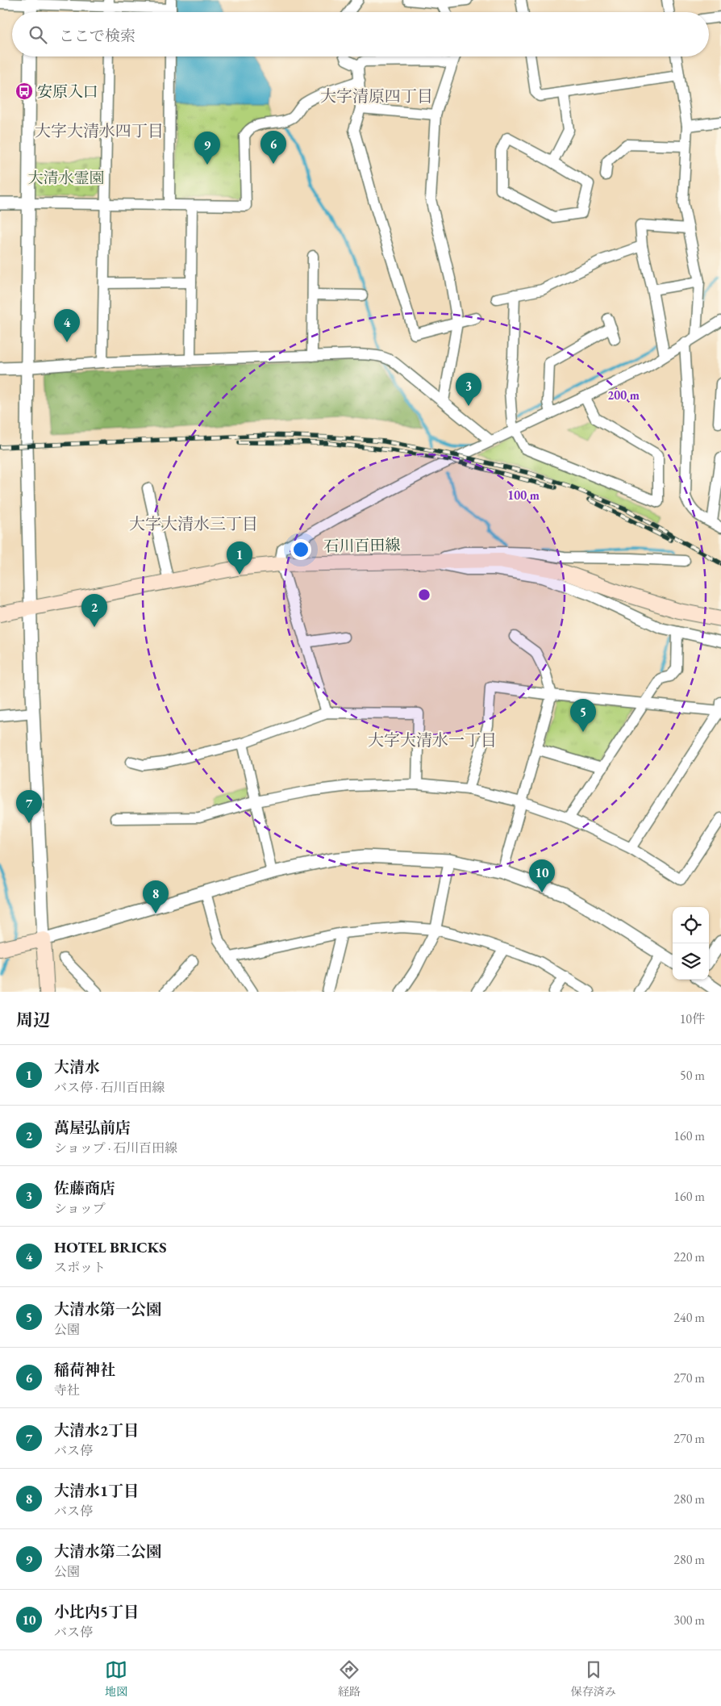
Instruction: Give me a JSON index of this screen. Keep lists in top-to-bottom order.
{
  "streets": {
    "main road": ["石川百田線"]
  },
  "districts": [
    "大字清原四丁目",
    "大字大清水四丁目",
    "大字大清水三丁目",
    "大字大清水一丁目"
  ],
  "parks": ["大清水霊園"],
  "places": {
    "bus stop": ["安原入口"]
  },
  "page": {
    "search": "ここで検索",
    "pins": [
      "6",
      "9",
      "4",
      "3",
      "1",
      "2",
      "5",
      "7",
      "10",
      "8"
    ],
    "heading": ["周辺", "10件"],
    "list": [
      {
        "mark": "1",
        "name": "大清水",
        "note": "バス停 · 石川百田線",
        "value": "50 m"
      },
      {
        "mark": "2",
        "name": "萬屋弘前店",
        "note": "ショップ · 石川百田線",
        "value": "160 m"
      },
      {
        "mark": "3",
        "name": "佐藤商店",
        "note": "ショップ",
        "value": "160 m"
      },
      {
        "mark": "4",
        "name": "HOTEL BRICKS",
        "note": "スポット",
        "value": "220 m"
      },
      {
        "mark": "5",
        "name": "大清水第一公園",
        "note": "公園",
        "value": "240 m"
      },
      {
        "mark": "6",
        "name": "稲荷神社",
        "note": "寺社",
        "value": "270 m"
      },
      {
        "mark": "7",
        "name": "大清水2丁目",
        "note": "バス停",
        "value": "270 m"
      },
      {
        "mark": "8",
        "name": "大清水1丁目",
        "note": "バス停",
        "value": "280 m"
      },
      {
        "mark": "9",
        "name": "大清水第二公園",
        "note": "公園",
        "value": "280 m"
      },
      {
        "mark": "10",
        "name": "小比内5丁目",
        "note": "バス停",
        "value": "300 m"
      }
    ],
    "nav": ["地図", "経路", "保存済み"]
  },
  "rings": ["200 m", "100 m"]
}
